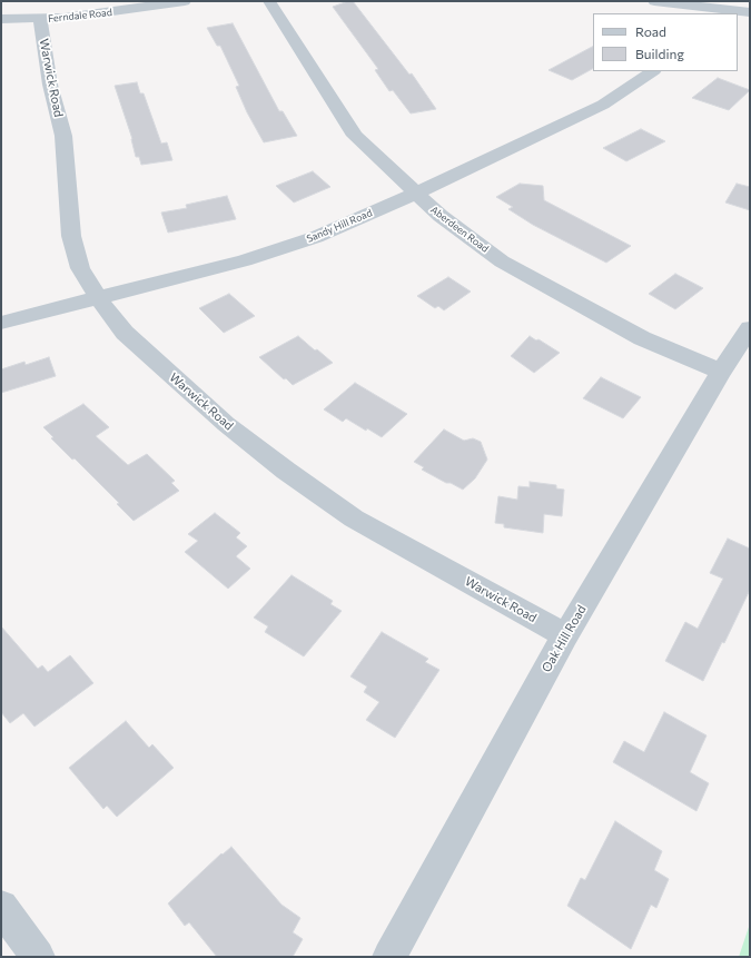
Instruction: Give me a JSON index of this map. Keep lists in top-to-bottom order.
{
  "streets": {
    "street": [
      "Ferndale Road",
      "Warwick Road",
      "Sandy Hill Road",
      "Aberdeen Road",
      "Oak Hill Road"
    ]
  },
  "crossings": [
    ["Ferndale Road", "Warwick Road"],
    ["Warwick Road", "Sandy Hill Road"],
    ["Warwick Road", "Oak Hill Road"],
    ["Sandy Hill Road", "Aberdeen Road"],
    ["Aberdeen Road", "Oak Hill Road"]
  ],
  "legend": ["Road", "Building"]
}
